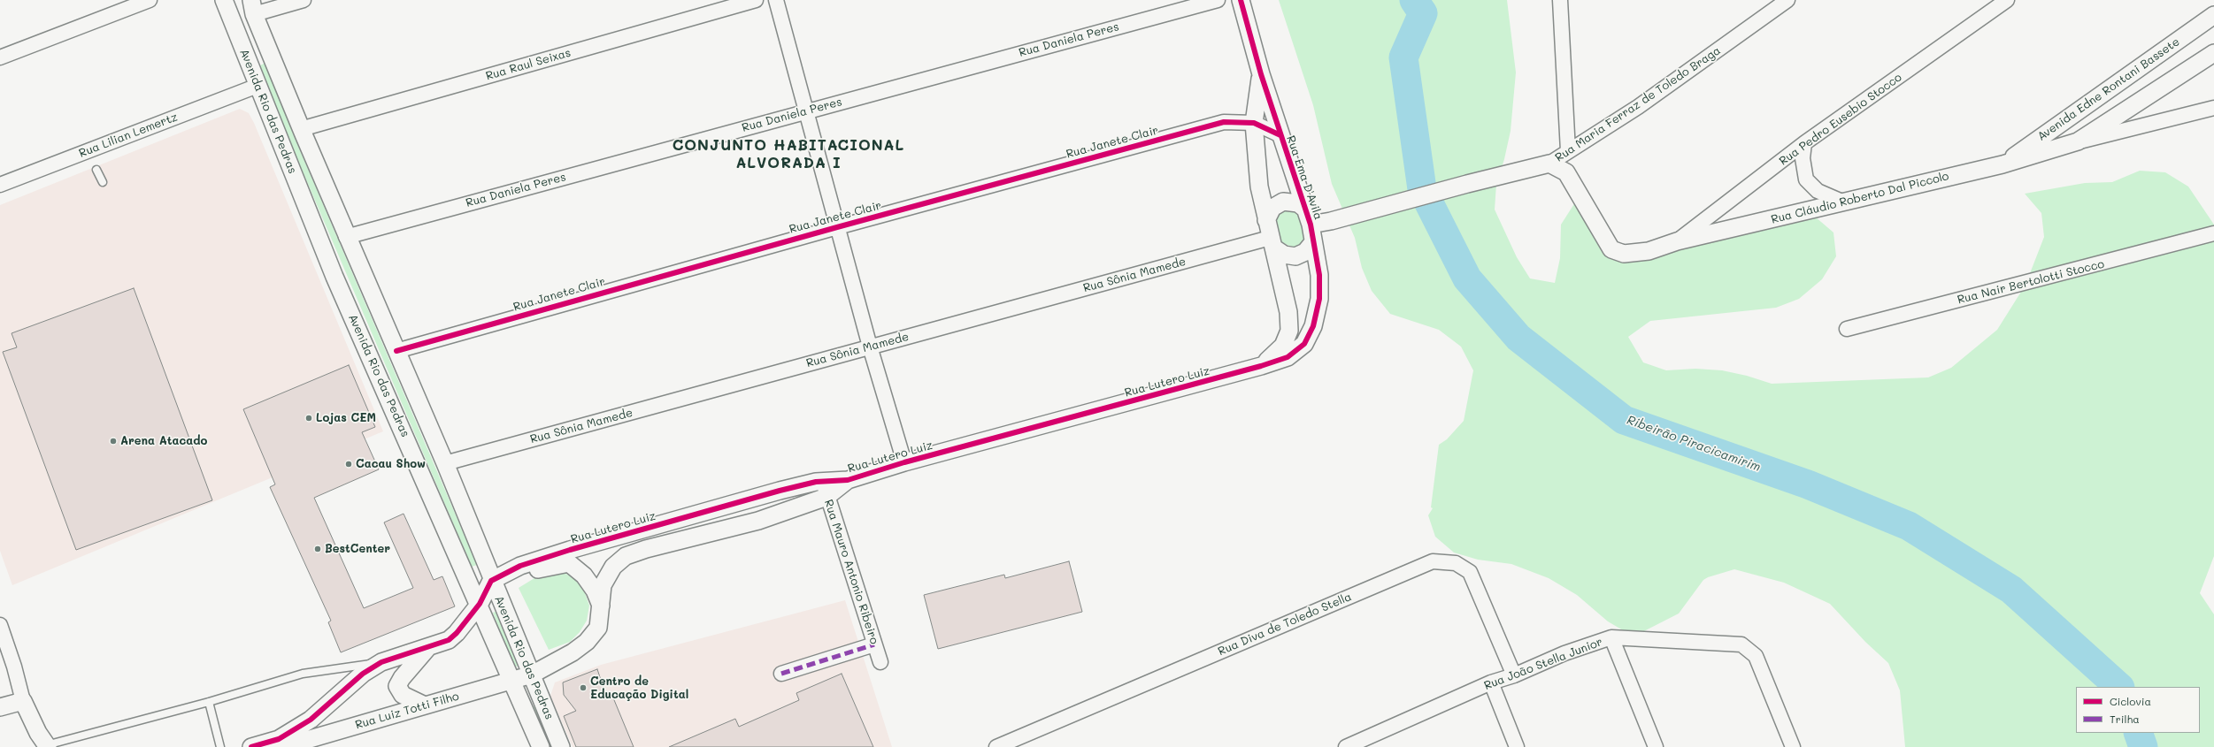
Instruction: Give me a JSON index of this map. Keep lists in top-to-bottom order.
{
  "streets": {
    "street": [
      "Rua Daniela Peres",
      "Rua Raul Seixas",
      "Avenida Edne Rontani Bassete",
      "Rua Maria Ferraz de Toledo Braga",
      "Avenida Rio das Pedras",
      "Rua Pedro Eusebio Stocco",
      "Rua Lilian Lemertz",
      "Rua Janete Clair",
      "Rua Ema D'Avila",
      "Rua Cláudio Roberto Dal Piccolo",
      "Rua Sônia Mamede",
      "Rua Nair Bertolotti Stocco",
      "Rua Lutero Luiz",
      "Rua Mauro Antonio Ribeiro",
      "Rua Diva de Toledo Stella",
      "Rua João Stella Junior",
      "Rua Luiz Totti Filho"
    ]
  },
  "crossings": [
    ["Rua Daniela Peres", "Avenida Rio das Pedras"],
    ["Rua Raul Seixas", "Avenida Rio das Pedras"],
    ["Avenida Edne Rontani Bassete", "Rua Cláudio Roberto Dal Piccolo"],
    ["Rua Maria Ferraz de Toledo Braga", "Rua Ema D'Avila"],
    ["Rua Maria Ferraz de Toledo Braga", "Rua Cláudio Roberto Dal Piccolo"],
    ["Rua Maria Ferraz de Toledo Braga", "Rua Sônia Mamede"],
    ["Avenida Rio das Pedras", "Rua Lilian Lemertz"],
    ["Avenida Rio das Pedras", "Rua Janete Clair"],
    ["Avenida Rio das Pedras", "Rua Sônia Mamede"],
    ["Avenida Rio das Pedras", "Rua Lutero Luiz"],
    ["Avenida Rio das Pedras", "Rua Luiz Totti Filho"],
    ["Rua Pedro Eusebio Stocco", "Rua Cláudio Roberto Dal Piccolo"],
    ["Rua Janete Clair", "Rua Ema D'Avila"],
    ["Rua Ema D'Avila", "Rua Sônia Mamede"],
    ["Rua Ema D'Avila", "Rua Lutero Luiz"],
    ["Rua Lutero Luiz", "Rua Mauro Antonio Ribeiro"],
    ["Rua Lutero Luiz", "Rua Luiz Totti Filho"],
    ["Rua Diva de Toledo Stella", "Rua João Stella Junior"]
  ],
  "districts": ["CONJUNTO HABITACIONAL ALVORADA I"],
  "water": ["Ribeirão Piracicamirim"],
  "places": [
    "Lojas CEM",
    "Arena Atacado",
    "Cacau Show",
    "BestCenter",
    "Centro de Educação Digital"
  ],
  "legend": ["Ciclovia", "Trilha"]
}
